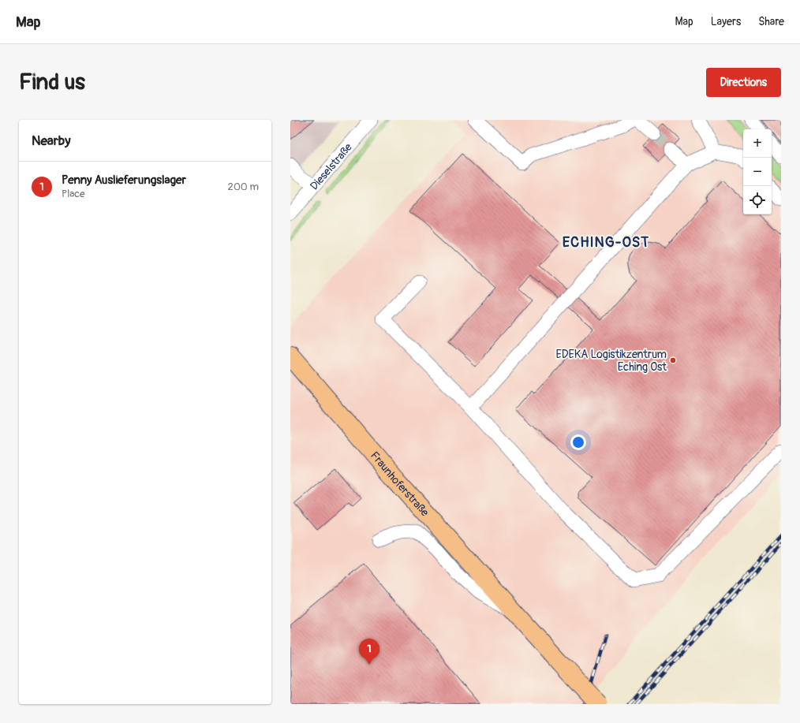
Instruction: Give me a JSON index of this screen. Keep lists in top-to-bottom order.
{
  "streets": {
    "main road": ["Fraunhoferstraße"],
    "street": ["Dieselstraße"]
  },
  "districts": ["ECHING-OST"],
  "places": ["EDEKA Logistikzentrum Eching Ost"],
  "page": {
    "header": "Map",
    "nav": ["Map", "Layers", "Share"],
    "buttons": "Directions",
    "title": "Find us",
    "heading": "Nearby",
    "map_buttons": ["+", "−"],
    "list": [
      {
        "mark": "1",
        "name": "Penny Auslieferungslager",
        "note": "Place",
        "value": "200 m"
      }
    ],
    "pins": "1"
  }
}
